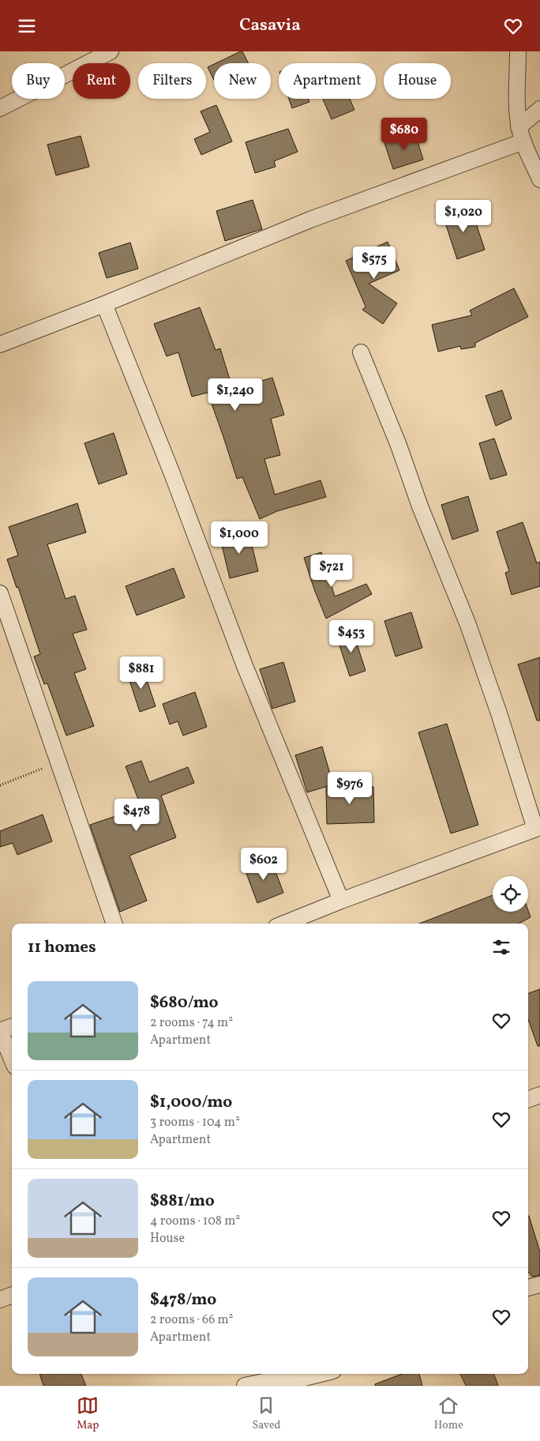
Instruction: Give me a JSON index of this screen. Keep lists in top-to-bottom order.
{
  "page": {
    "header": "Casavia",
    "chip": [
      "Buy",
      "Rent",
      "Filters",
      "New",
      "Apartment",
      "House"
    ],
    "price": [
      "$680",
      "$1,020",
      "$575",
      "$1,240",
      "$1,000",
      "$721",
      "$453",
      "$881",
      "$976",
      "$478",
      "$602"
    ],
    "heading": "11 homes",
    "list": [
      {
        "name": "$680/mo",
        "note": "2 rooms · 74 m² · Apartment"
      },
      {
        "name": "$1,000/mo",
        "note": "3 rooms · 104 m² · Apartment"
      },
      {
        "name": "$881/mo",
        "note": "4 rooms · 108 m² · House"
      },
      {
        "name": "$478/mo",
        "note": "2 rooms · 66 m² · Apartment"
      }
    ],
    "tabs": ["Map", "Saved", "Home"]
  }
}
